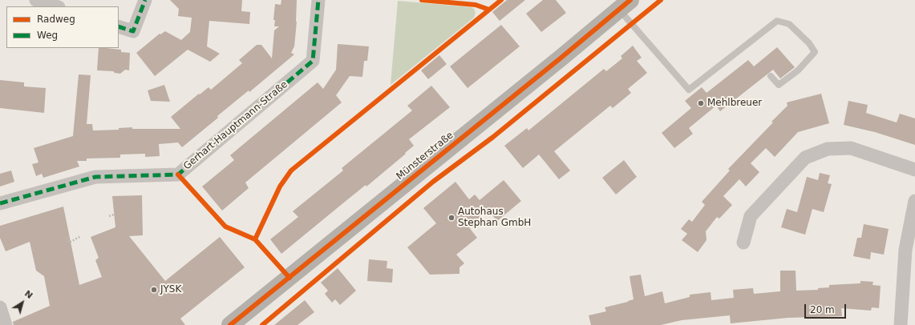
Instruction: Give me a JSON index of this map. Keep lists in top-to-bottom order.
{
  "streets": {
    "main road": ["Münsterstraße"],
    "street": ["Gerhart-Hauptmann-Straße"]
  },
  "places": ["Mehlbreuer", "Autohaus Stephan GmbH", "JYSK"],
  "legend": ["Radweg", "Weg"],
  "scale_bar": "20 m",
  "north": "top right"
}
